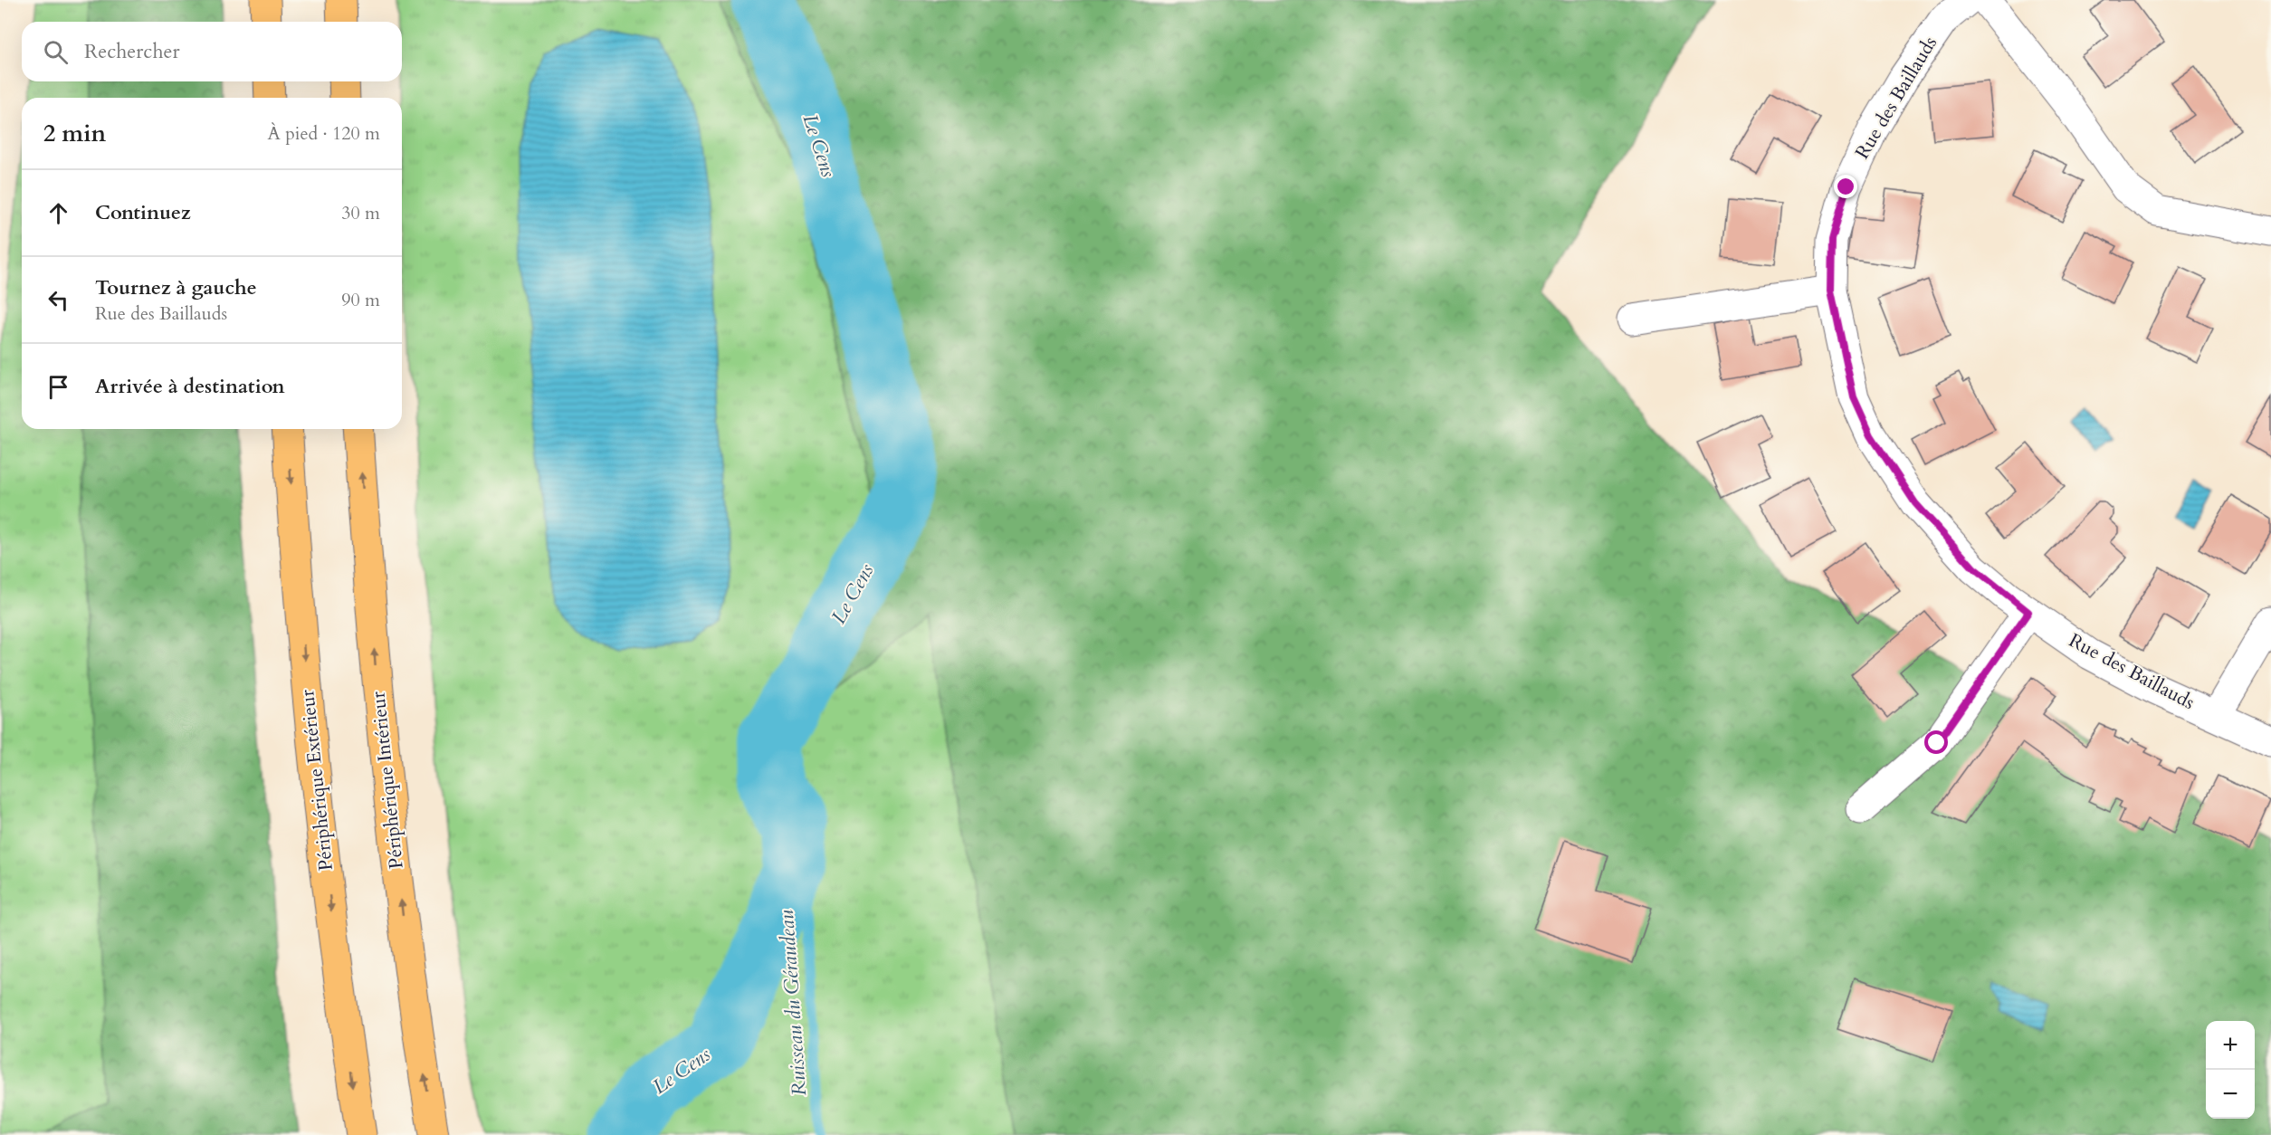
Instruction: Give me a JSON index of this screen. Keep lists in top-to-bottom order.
{
  "streets": {
    "highway": ["Périphérique Extérieur", "Périphérique Intérieur"],
    "street": ["Rue des Baillauds"]
  },
  "one_way": ["Périphérique Extérieur", "Périphérique Intérieur"],
  "water": ["Le Cens", "Ruisseau du Géraudeau"],
  "page": {
    "search": "Rechercher",
    "heading": ["2 min", "À pied · 120 m"],
    "list": [
      ["Continuez", "30 m"],
      ["Tournez à gauche", "Rue des Baillauds", "90 m"],
      "Arrivée à destination"
    ],
    "map_buttons": ["+", "−"]
  }
}
